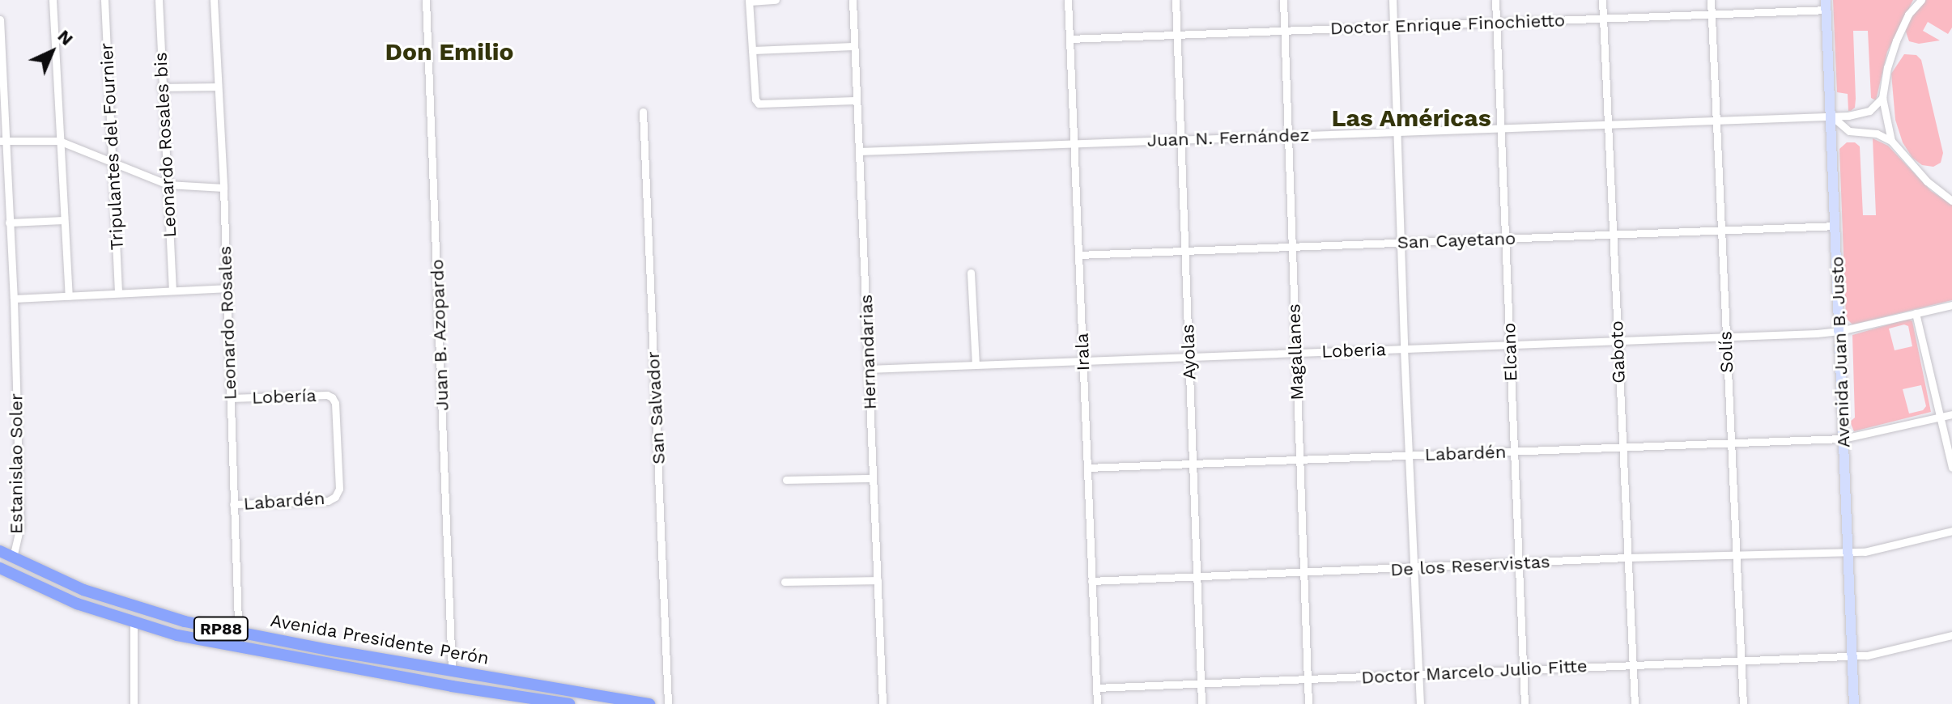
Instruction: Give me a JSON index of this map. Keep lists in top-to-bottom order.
{
  "streets": {
    "highway": ["RP88", "Avenida Presidente Perón"],
    "main road": ["Avenida Juan B. Justo"],
    "street": [
      "Doctor Enrique Finochietto",
      "Juan N. Fernández",
      "Leonardo Rosales bis",
      "Tripulantes del Fournier",
      "San Cayetano",
      "Leonardo Rosales",
      "Juan B. Azopardo",
      "Loberia",
      "Hernandarias",
      "Irala",
      "Ayolas",
      "Magallanes",
      "Elcano",
      "Gaboto",
      "Solís",
      "Lobería",
      "San Salvador",
      "Labardén",
      "Estanislao Soler",
      "De los Reservistas",
      "Doctor Marcelo Julio Fitte"
    ]
  },
  "crossings": [
    ["Doctor Enrique Finochietto", "Irala"],
    ["Doctor Enrique Finochietto", "Ayolas"],
    ["Doctor Enrique Finochietto", "Magallanes"],
    ["Doctor Enrique Finochietto", "Elcano"],
    ["Doctor Enrique Finochietto", "Gaboto"],
    ["Doctor Enrique Finochietto", "Solís"],
    ["Doctor Enrique Finochietto", "Avenida Juan B. Justo"],
    ["Juan N. Fernández", "Hernandarias"],
    ["Juan N. Fernández", "Irala"],
    ["Juan N. Fernández", "Ayolas"],
    ["Juan N. Fernández", "Magallanes"],
    ["Juan N. Fernández", "Elcano"],
    ["Juan N. Fernández", "Gaboto"],
    ["Juan N. Fernández", "Solís"],
    ["Juan N. Fernández", "Avenida Juan B. Justo"],
    ["San Cayetano", "Irala"],
    ["San Cayetano", "Ayolas"],
    ["San Cayetano", "Magallanes"],
    ["San Cayetano", "Elcano"],
    ["San Cayetano", "Gaboto"],
    ["San Cayetano", "Solís"],
    ["San Cayetano", "Avenida Juan B. Justo"],
    ["Leonardo Rosales", "Lobería"],
    ["Leonardo Rosales", "Labardén"],
    ["Leonardo Rosales", "Avenida Presidente Perón"],
    ["Juan B. Azopardo", "Avenida Presidente Perón"],
    ["Loberia", "Hernandarias"],
    ["Loberia", "Irala"],
    ["Loberia", "Ayolas"],
    ["Loberia", "Magallanes"],
    ["Loberia", "Elcano"],
    ["Loberia", "Gaboto"],
    ["Loberia", "Solís"],
    ["Loberia", "Avenida Juan B. Justo"],
    ["Irala", "Labardén"],
    ["Irala", "De los Reservistas"],
    ["Irala", "Doctor Marcelo Julio Fitte"],
    ["Ayolas", "Labardén"],
    ["Ayolas", "De los Reservistas"],
    ["Ayolas", "Doctor Marcelo Julio Fitte"],
    ["Magallanes", "Labardén"],
    ["Magallanes", "De los Reservistas"],
    ["Magallanes", "Doctor Marcelo Julio Fitte"],
    ["Elcano", "Labardén"],
    ["Elcano", "De los Reservistas"],
    ["Elcano", "Doctor Marcelo Julio Fitte"],
    ["Gaboto", "Labardén"],
    ["Gaboto", "De los Reservistas"],
    ["Gaboto", "Doctor Marcelo Julio Fitte"],
    ["Solís", "Labardén"],
    ["Solís", "De los Reservistas"],
    ["Solís", "Doctor Marcelo Julio Fitte"],
    ["Avenida Juan B. Justo", "Labardén"],
    ["Avenida Juan B. Justo", "De los Reservistas"],
    ["Avenida Juan B. Justo", "Doctor Marcelo Julio Fitte"],
    ["Lobería", "Labardén"],
    ["Estanislao Soler", "Avenida Presidente Perón"]
  ],
  "districts": ["Don Emilio", "Las Américas"],
  "north": "top right"
}
